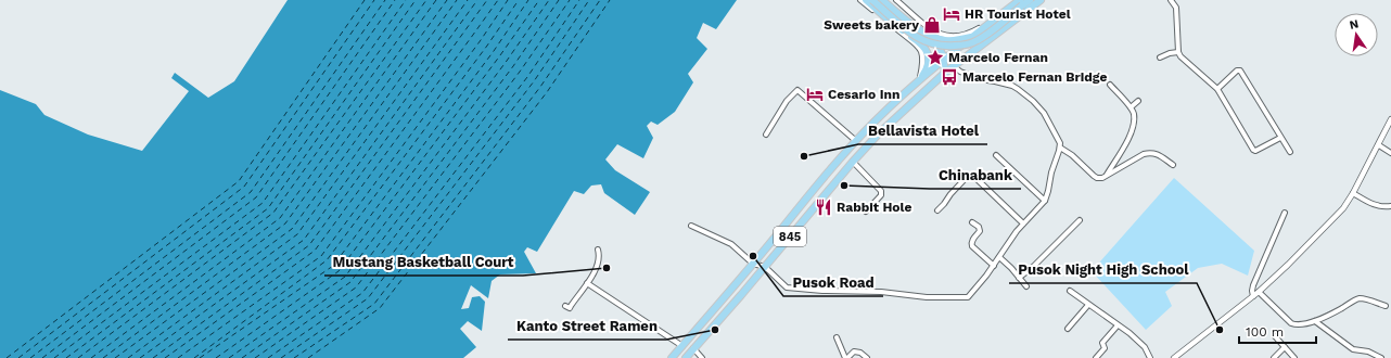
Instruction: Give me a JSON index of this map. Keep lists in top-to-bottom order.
{
  "streets": {
    "main road": ["845"]
  },
  "places": {
    "hotel": ["HR Tourist Hotel", "Cesario Inn"],
    "shop": ["Sweets bakery"],
    "place": ["Marcelo Fernan"],
    "bus stop": ["Marcelo Fernan Bridge"],
    "other": [
      "Bellavista Hotel",
      "Chinabank",
      "Pusok Road",
      "Mustang Basketball Court",
      "Kanto Street Ramen",
      "Pusok Night High School"
    ],
    "restaurant": ["Rabbit Hole"]
  },
  "scale_bar": "100 m",
  "north": "top"
}
